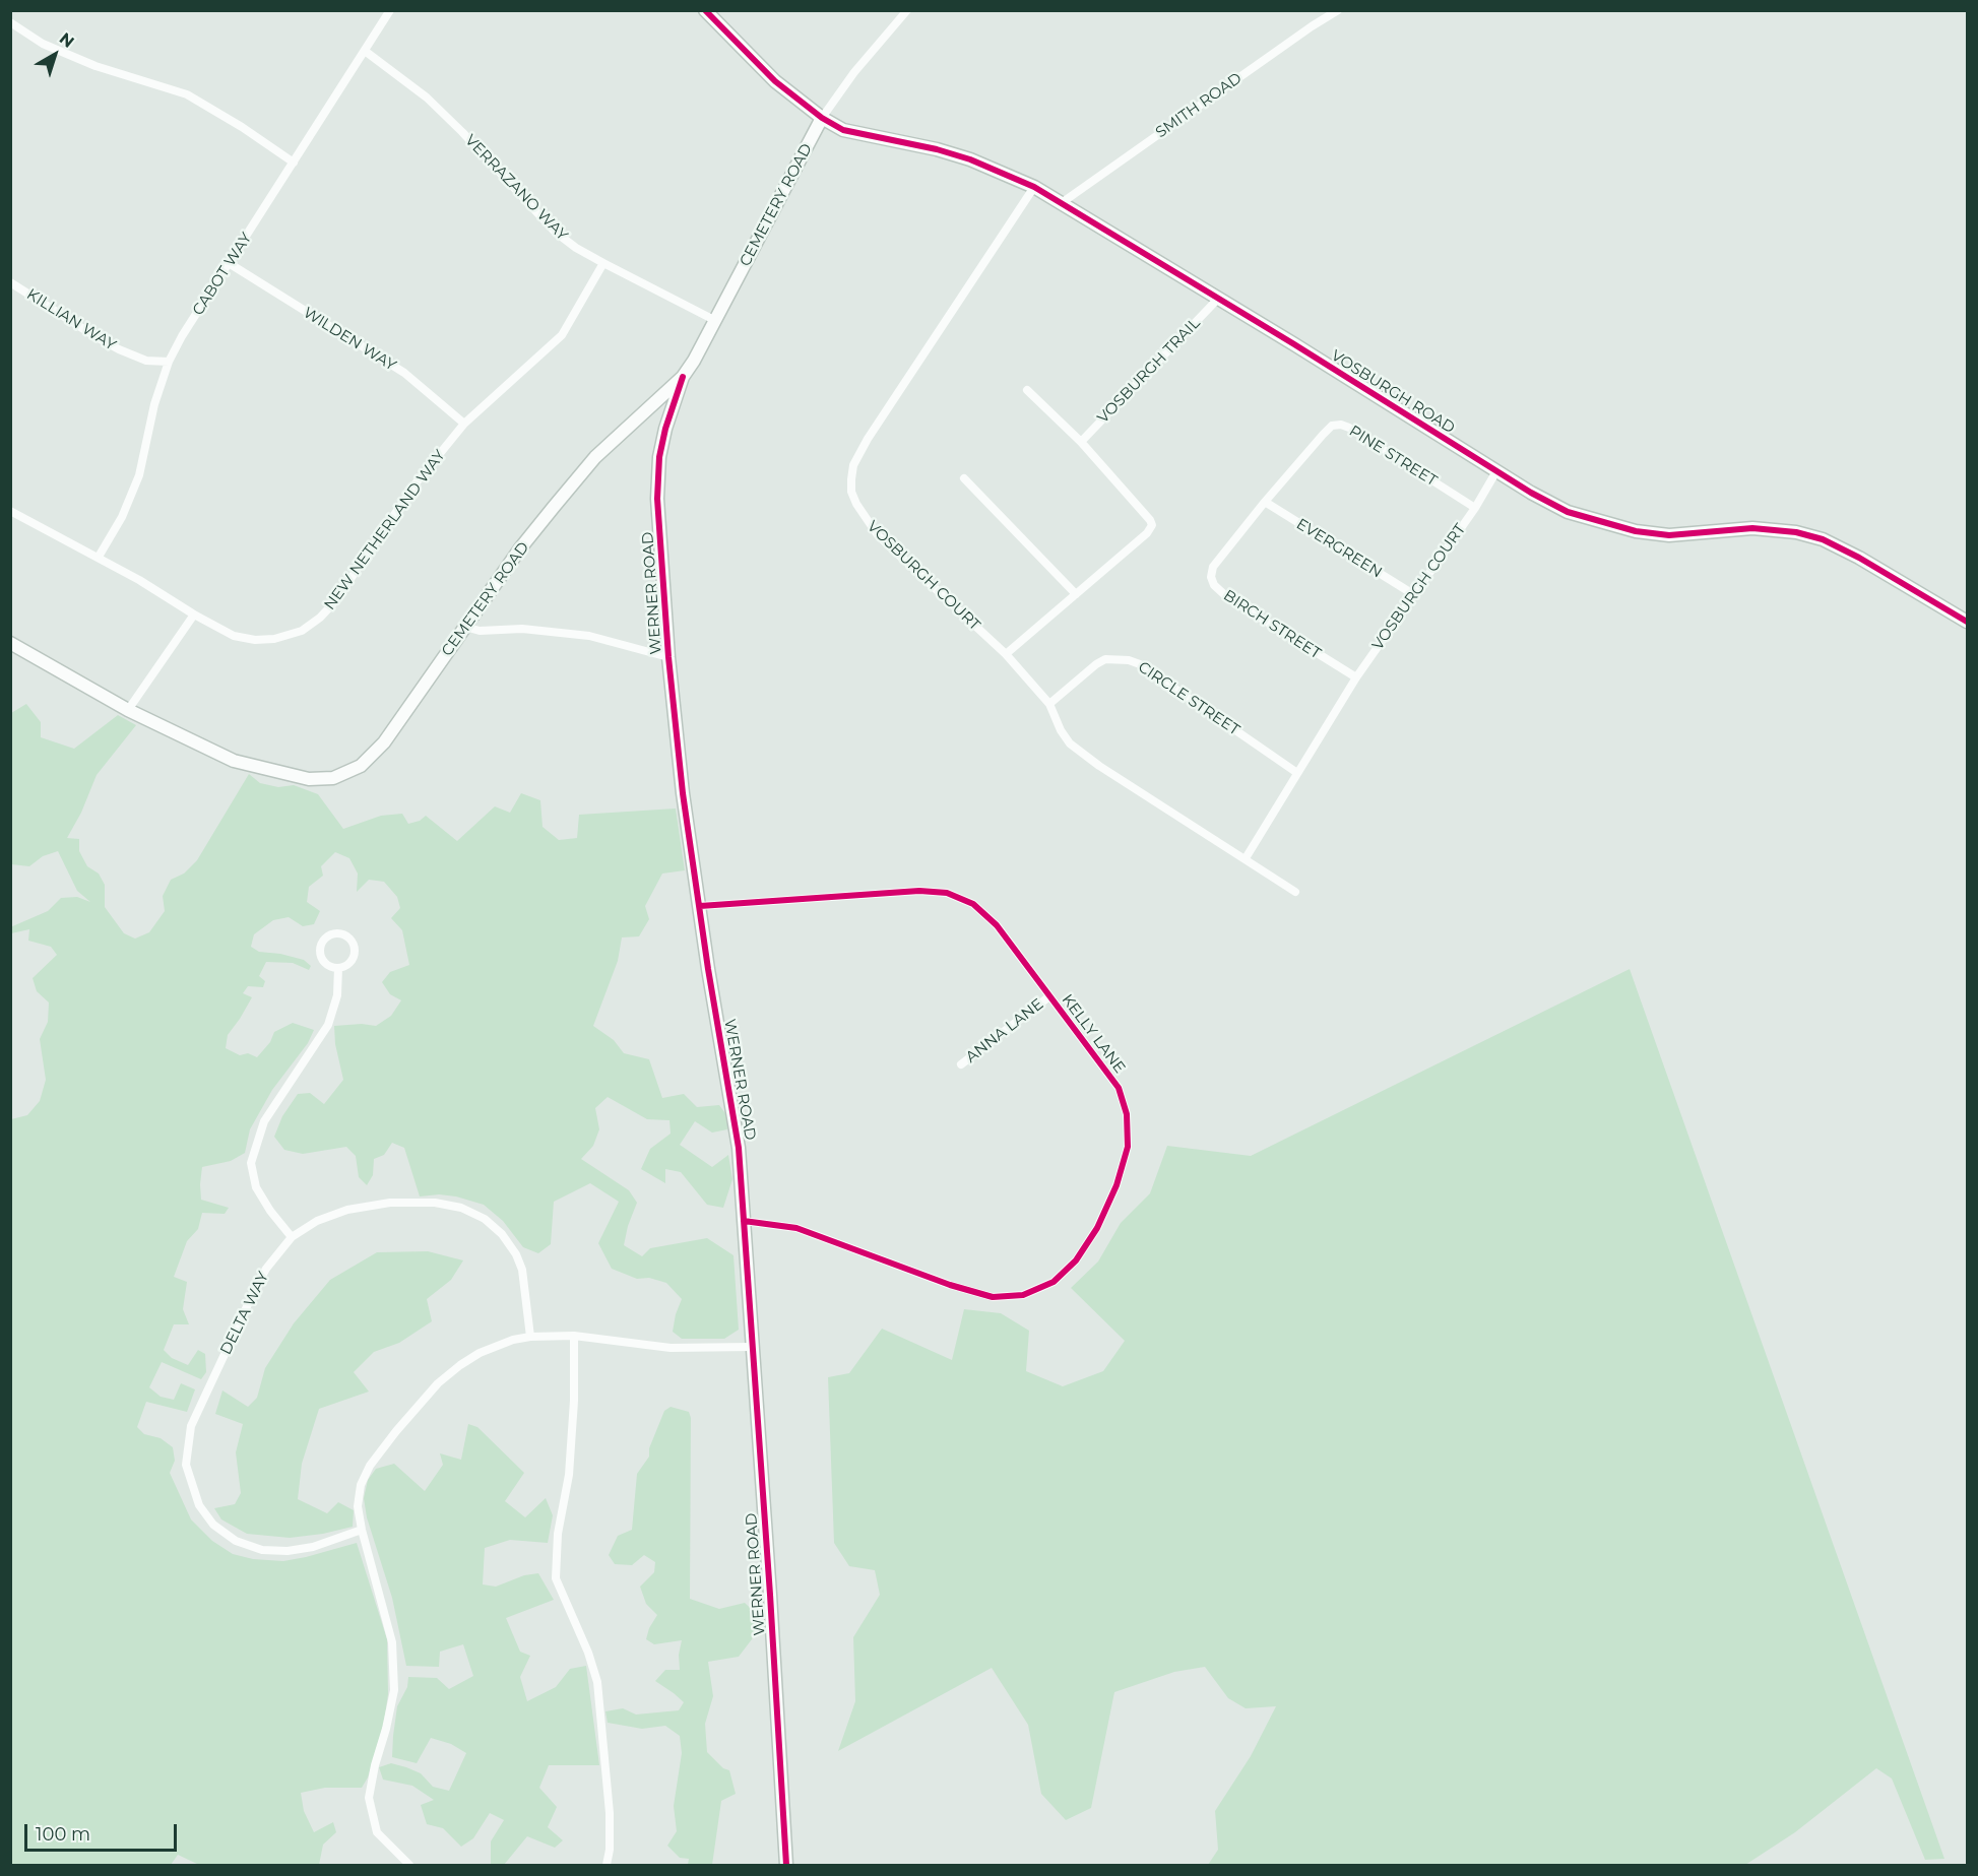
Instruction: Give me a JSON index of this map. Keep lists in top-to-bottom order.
{
  "streets": {
    "street": [
      "SMITH ROAD",
      "VERRAZANO WAY",
      "CEMETERY ROAD",
      "CABOT WAY",
      "KILLIAN WAY",
      "WILDEN WAY",
      "VOSBURGH TRAIL",
      "VOSBURGH ROAD",
      "PINE STREET",
      "NEW NETHERLAND WAY",
      "EVERGREEN",
      "VOSBURGH COURT",
      "WERNER ROAD",
      "BIRCH STREET",
      "CIRCLE STREET",
      "ANNA LANE",
      "KELLY LANE",
      "DELTA WAY"
    ]
  },
  "crossings": [
    ["SMITH ROAD", "VOSBURGH ROAD"],
    ["VERRAZANO WAY", "CEMETERY ROAD"],
    ["VERRAZANO WAY", "CABOT WAY"],
    ["VERRAZANO WAY", "NEW NETHERLAND WAY"],
    ["CEMETERY ROAD", "VOSBURGH ROAD"],
    ["CEMETERY ROAD", "WERNER ROAD"],
    ["CABOT WAY", "KILLIAN WAY"],
    ["CABOT WAY", "WILDEN WAY"],
    ["CABOT WAY", "NEW NETHERLAND WAY"],
    ["WILDEN WAY", "NEW NETHERLAND WAY"],
    ["VOSBURGH TRAIL", "VOSBURGH ROAD"],
    ["VOSBURGH ROAD", "VOSBURGH COURT"],
    ["PINE STREET", "EVERGREEN"],
    ["PINE STREET", "VOSBURGH COURT"],
    ["PINE STREET", "BIRCH STREET"],
    ["EVERGREEN", "VOSBURGH COURT"],
    ["EVERGREEN", "BIRCH STREET"],
    ["VOSBURGH COURT", "BIRCH STREET"],
    ["VOSBURGH COURT", "CIRCLE STREET"],
    ["WERNER ROAD", "KELLY LANE"],
    ["ANNA LANE", "KELLY LANE"]
  ],
  "scale_bar": "100 m",
  "north": "top right"
}
